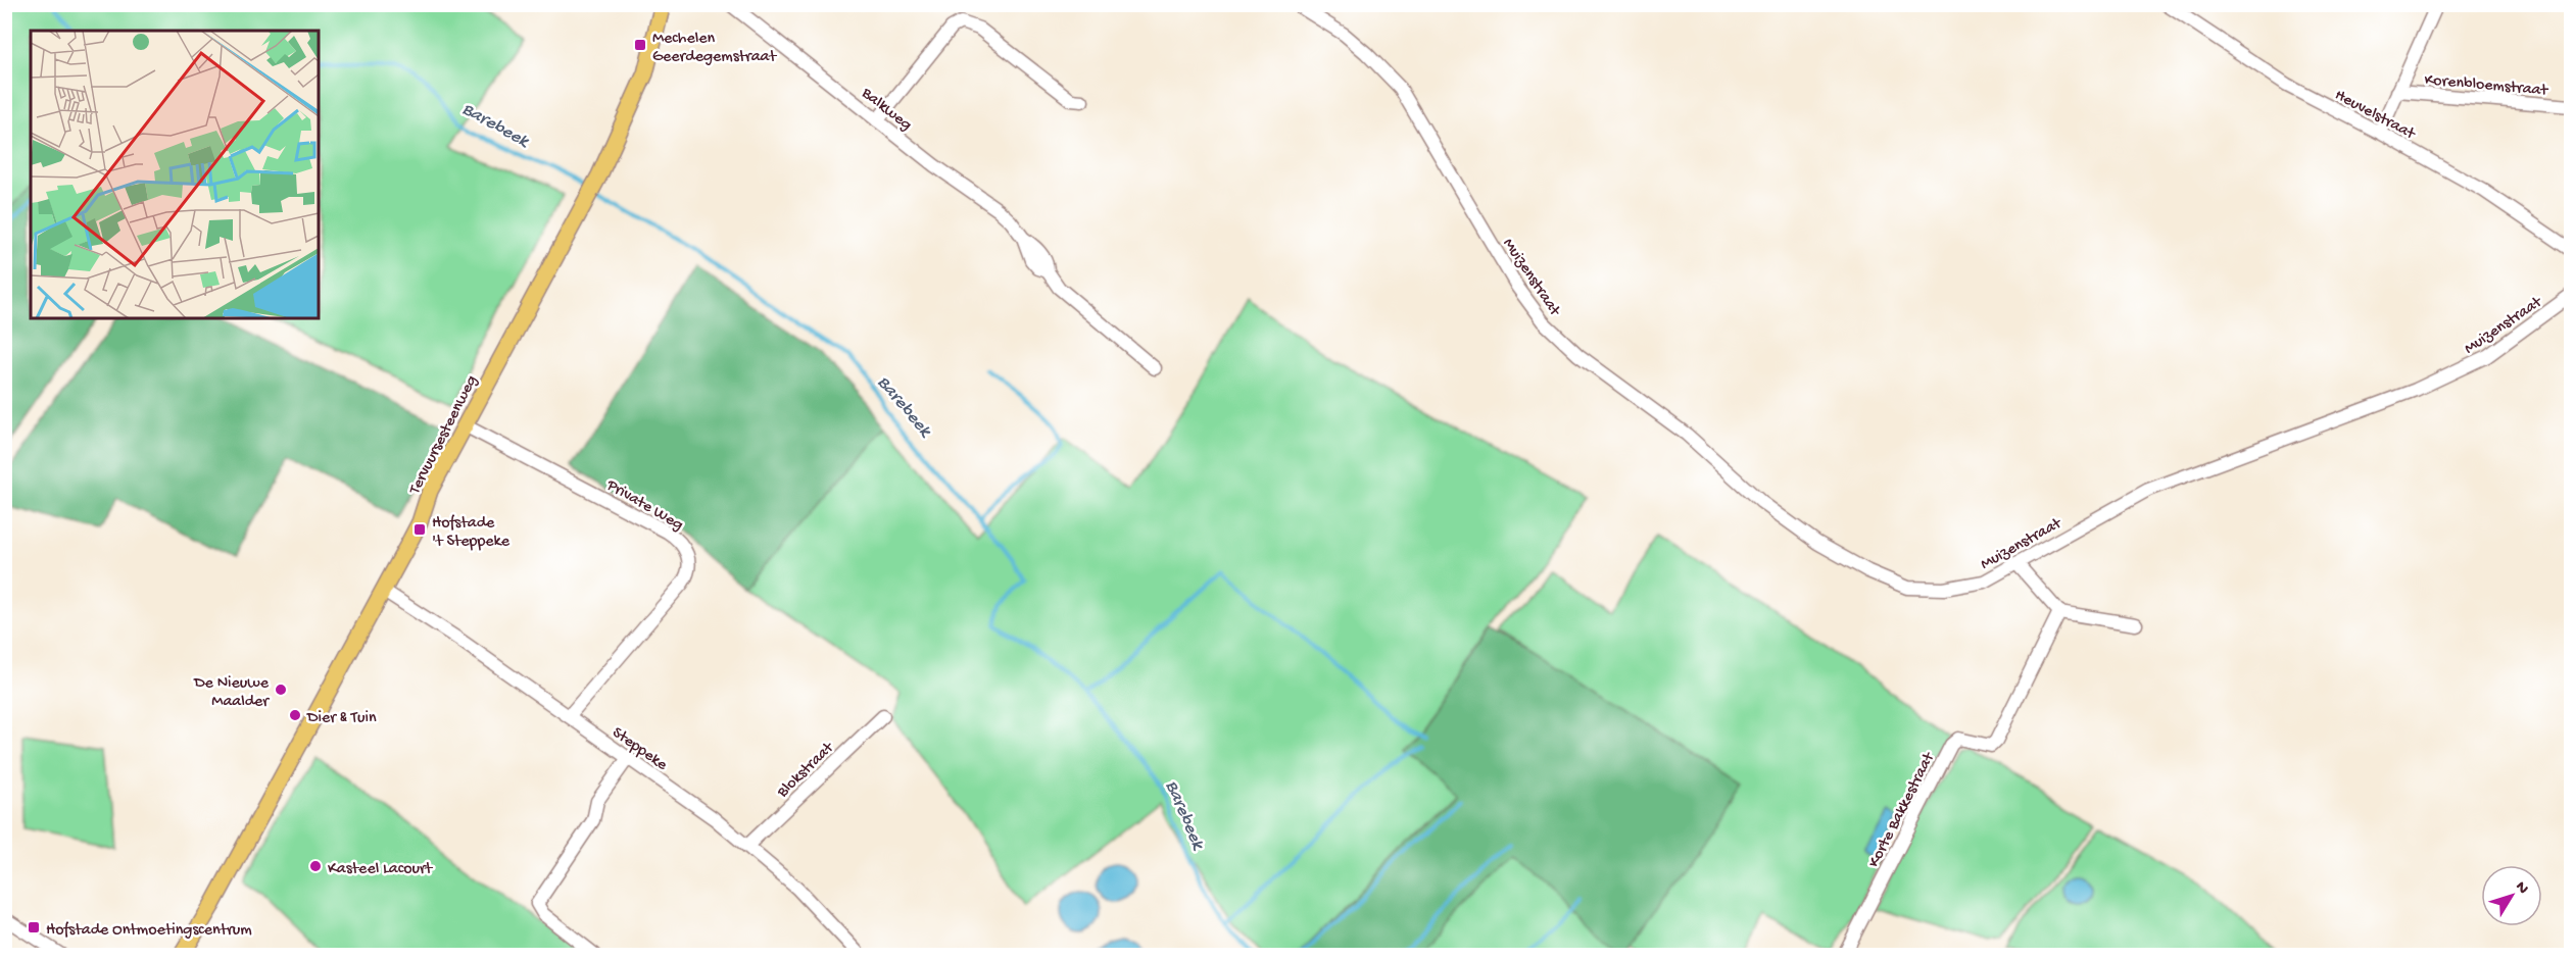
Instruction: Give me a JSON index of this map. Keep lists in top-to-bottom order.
{
  "streets": {
    "main road": ["Tervuursesteenweg"],
    "street": [
      "Korenbloemstraat",
      "Balkweg",
      "Heuvelstraat",
      "Muizenstraat",
      "Private Weg",
      "Steppeke",
      "Blokstraat",
      "Korte Bakkestraat"
    ]
  },
  "crossings": [
    ["Tervuursesteenweg", "Private Weg"],
    ["Tervuursesteenweg", "Steppeke"],
    ["Private Weg", "Steppeke"],
    ["Steppeke", "Blokstraat"]
  ],
  "water": ["Barebeek"],
  "places": {
    "transit": ["Mechelen Geerdegemstraat", "Hofstade 't Steppeke", "Hofstade Ontmoetingscentrum"],
    "other": ["De Nieuwe Maalder", "Dier & Tuin", "Kasteel Lacourt"]
  },
  "north": "top right"
}
